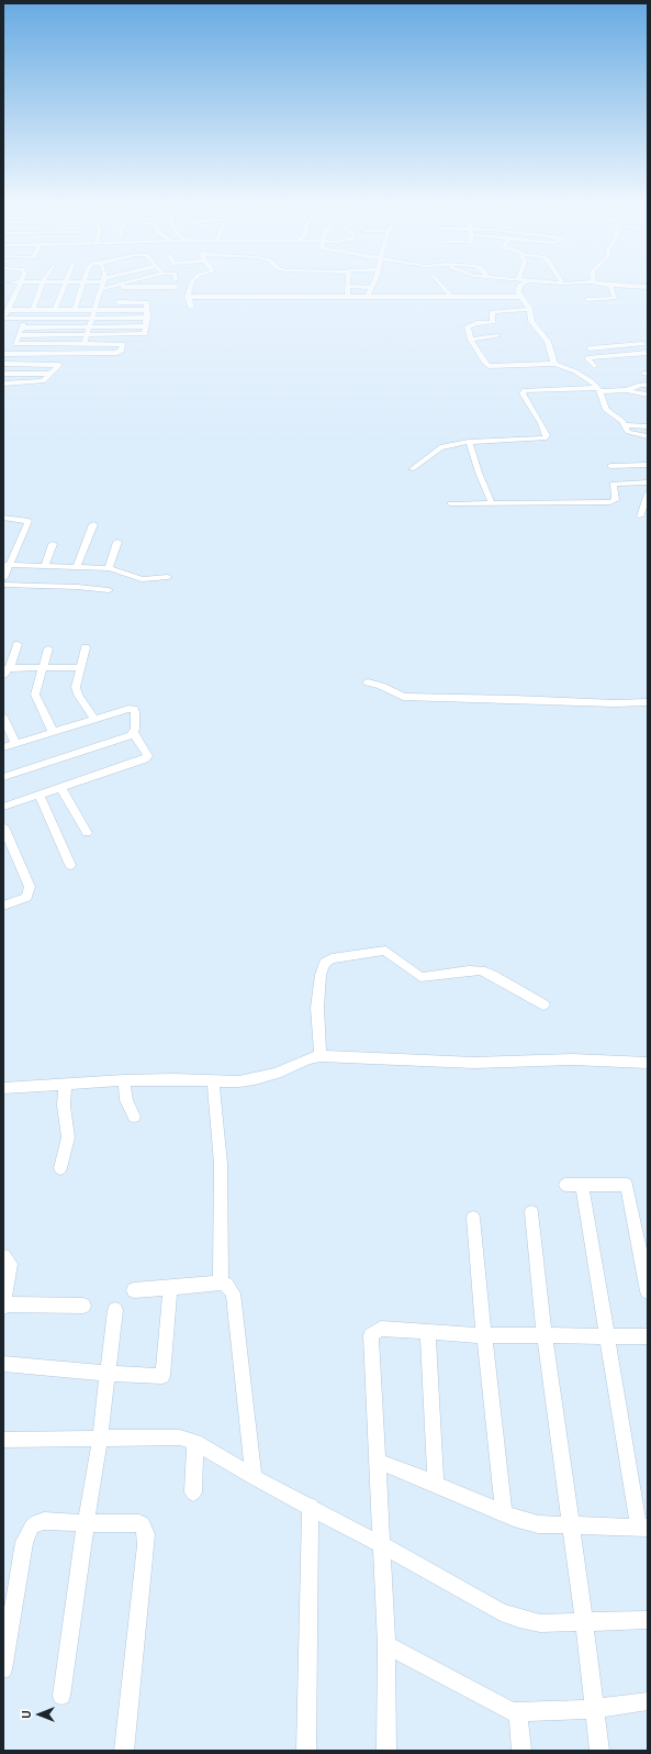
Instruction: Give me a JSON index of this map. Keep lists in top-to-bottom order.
{
  "north": "left"
}
